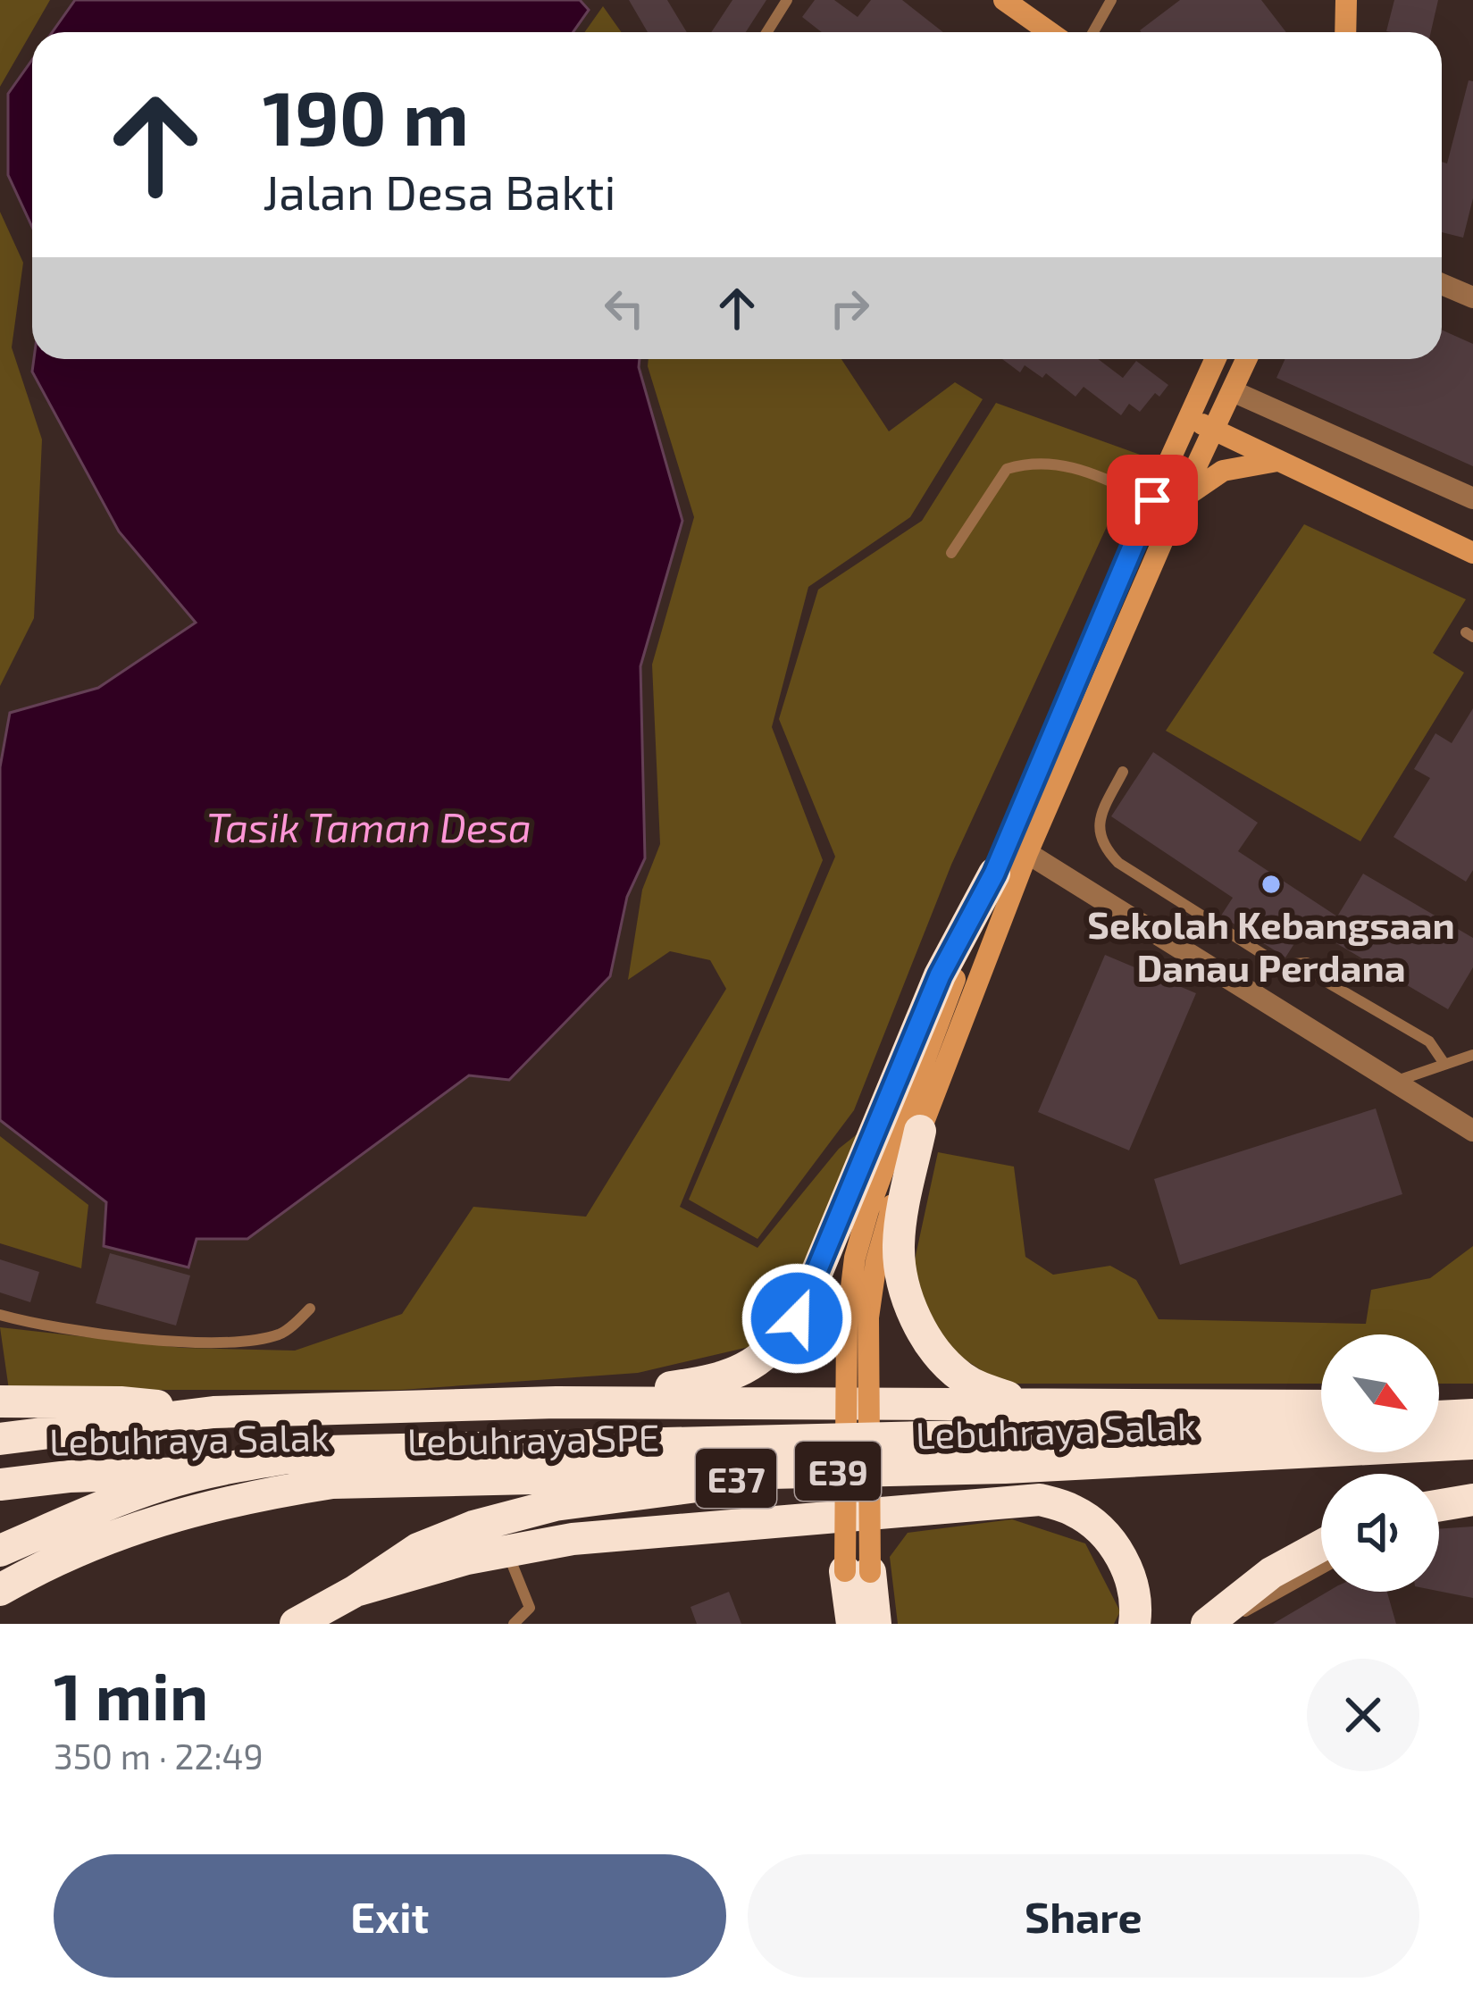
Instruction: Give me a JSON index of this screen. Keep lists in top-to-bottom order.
{
  "streets": {
    "highway": [
      "Lebuhraya Salak",
      "Lebuhraya SPE",
      "E39",
      "E37"
    ]
  },
  "water": ["Tasik Taman Desa"],
  "places": ["Sekolah Kebangsaan Danau Perdana"],
  "north": "bottom right",
  "page": {
    "turn": ["190 m", "Jalan Desa Bakti"],
    "heading": ["1 min", "350 m · 22:49"],
    "buttons": ["Exit", "Share"]
  }
}
